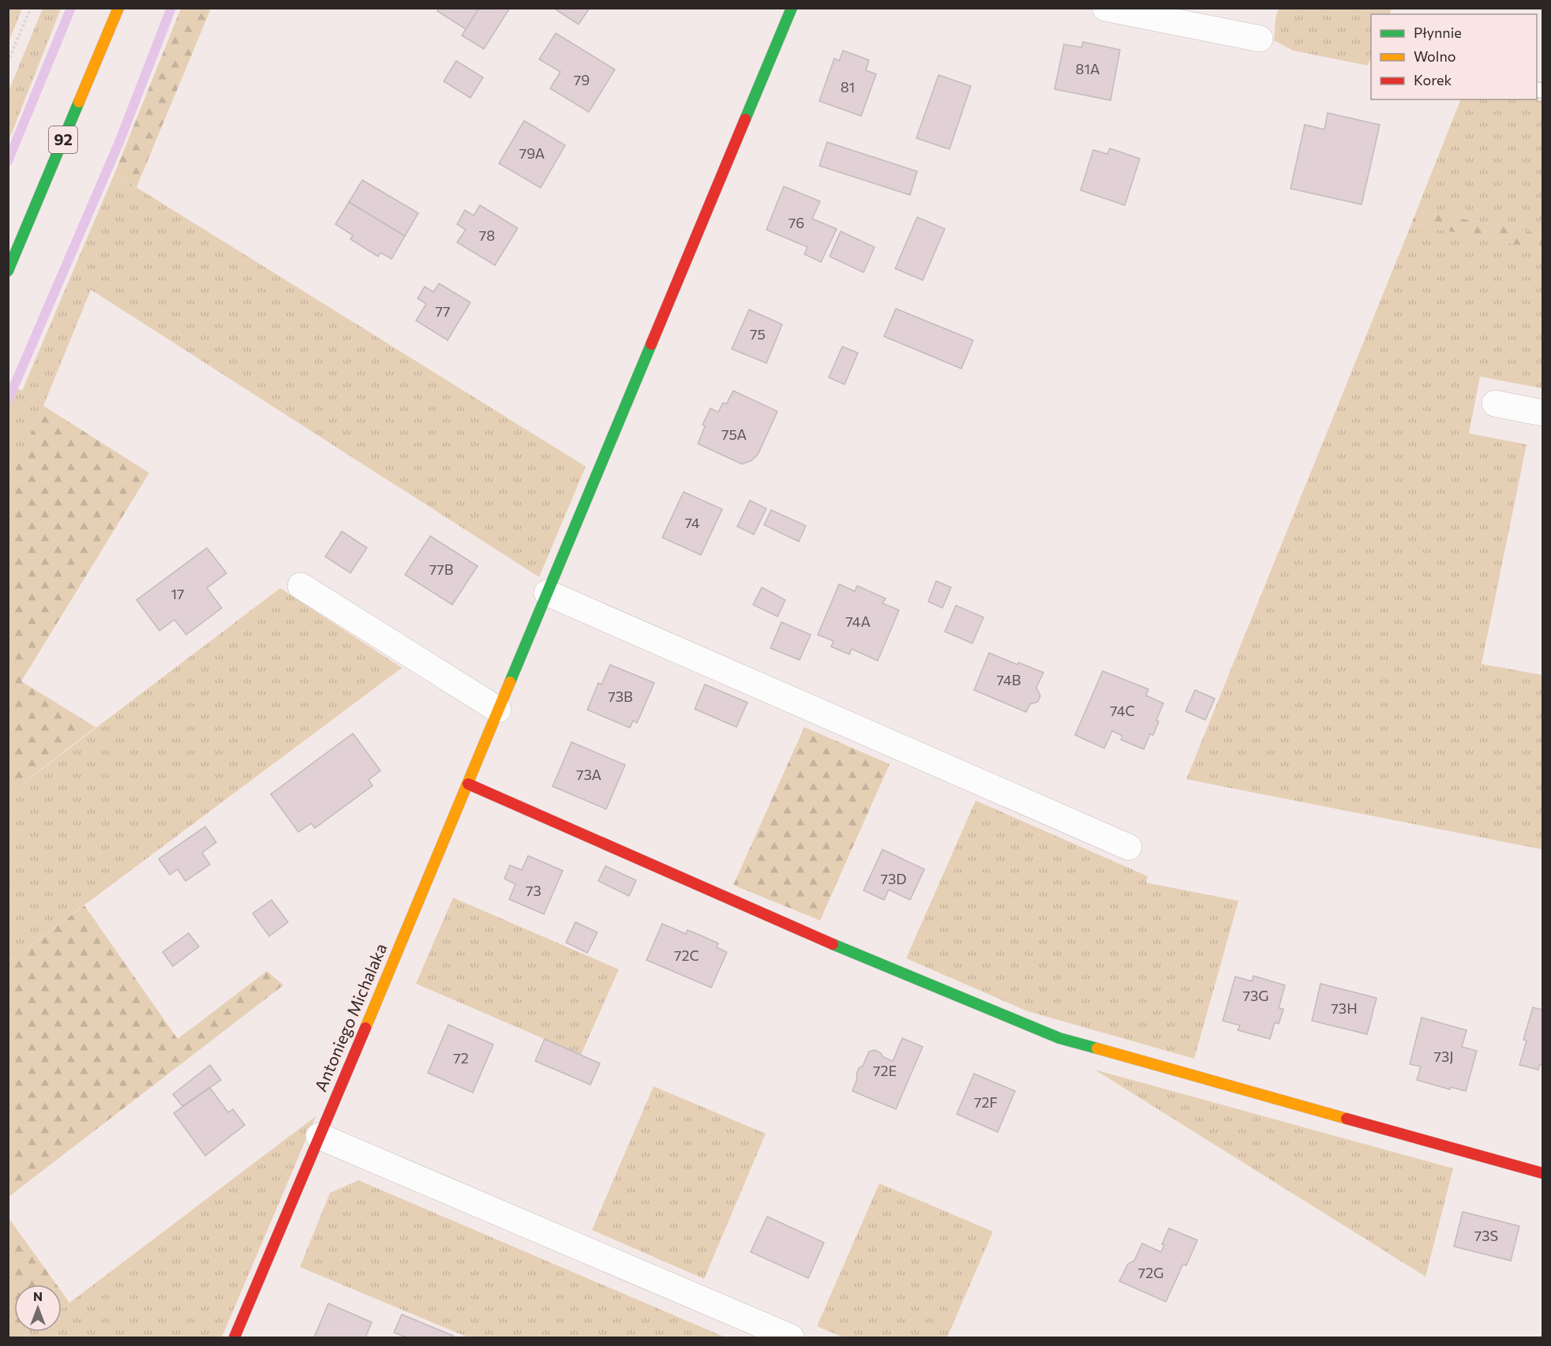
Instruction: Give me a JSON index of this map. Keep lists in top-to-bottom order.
{
  "streets": {
    "street": ["92", "Antoniego Michalaka"]
  },
  "house_numbers": [
    "81A",
    "79",
    "81",
    "79A",
    "76",
    "78",
    "77",
    "75",
    "75A",
    "74",
    "77B",
    "17",
    "74A",
    "74B",
    "73B",
    "74C",
    "73A",
    "73D",
    "73",
    "72C",
    "73G",
    "73H",
    "73J",
    "72",
    "72E",
    "72F",
    "73S",
    "72G"
  ],
  "legend": ["Płynnie", "Wolno", "Korek"],
  "north": "top"
}
